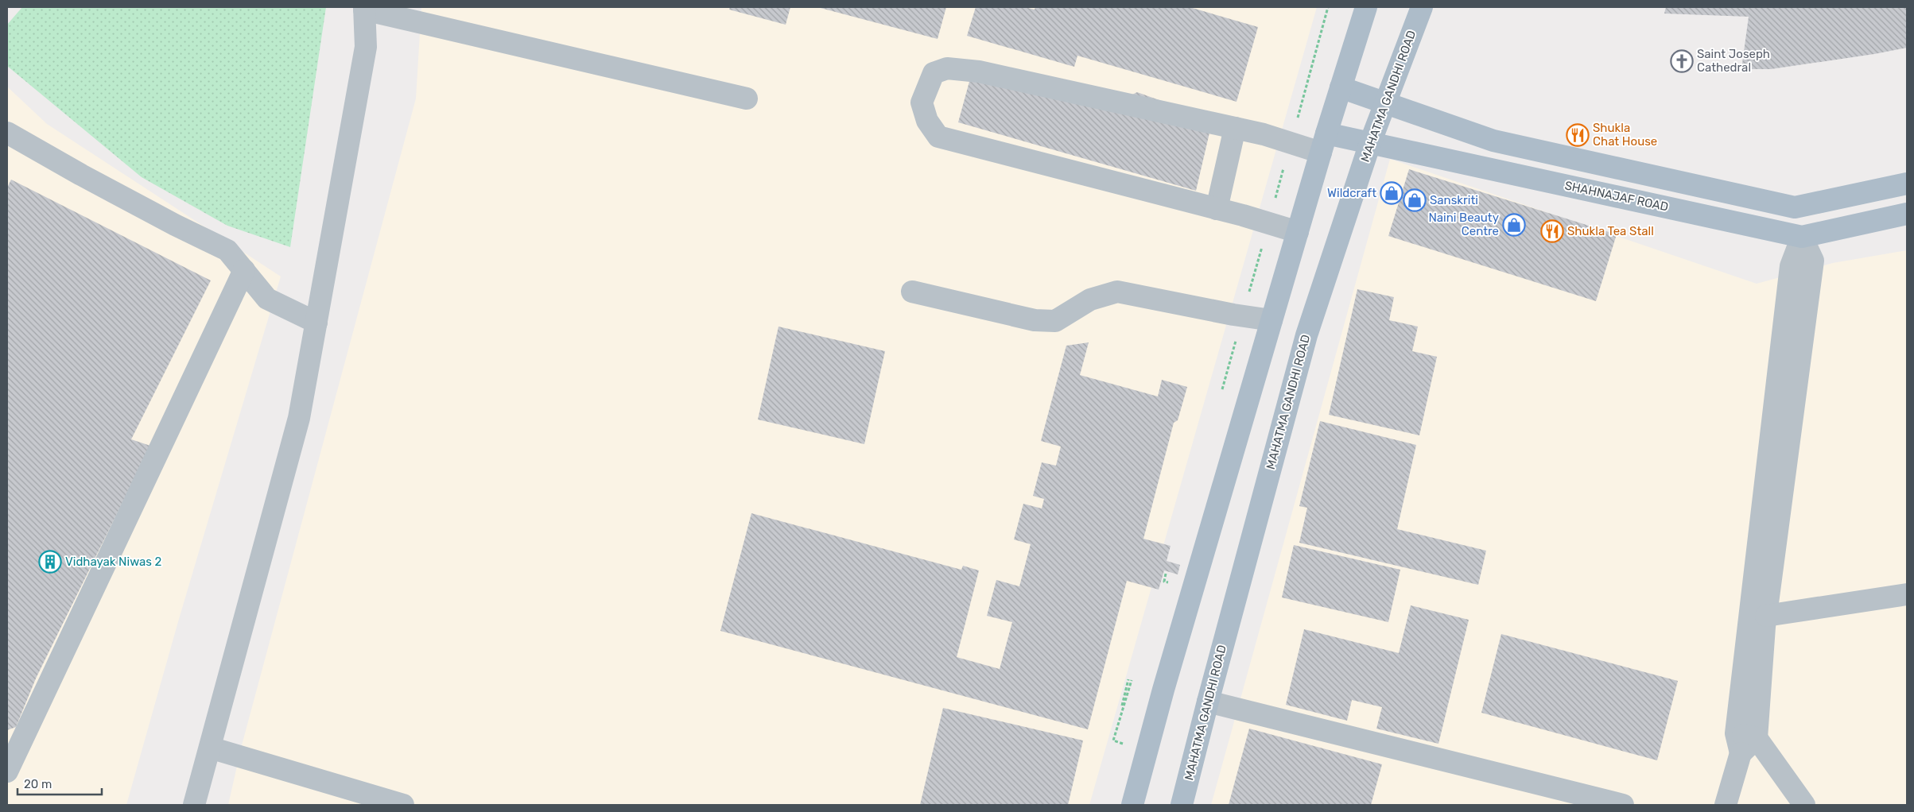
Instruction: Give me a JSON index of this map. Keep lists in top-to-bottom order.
{
  "streets": {
    "main road": ["MAHATMA GANDHI ROAD", "SHAHNAJAF ROAD"]
  },
  "crossings": [
    ["MAHATMA GANDHI ROAD", "SHAHNAJAF ROAD"]
  ],
  "places": {
    "church": ["Saint Joseph Cathedral"],
    "restaurant": ["Shukla Chat House", "Shukla Tea Stall"],
    "shop": ["Wildcraft", "Sanskriti", "Naini Beauty Centre"],
    "building": ["Vidhayak Niwas 2"]
  },
  "scale_bar": "20 m"
}
